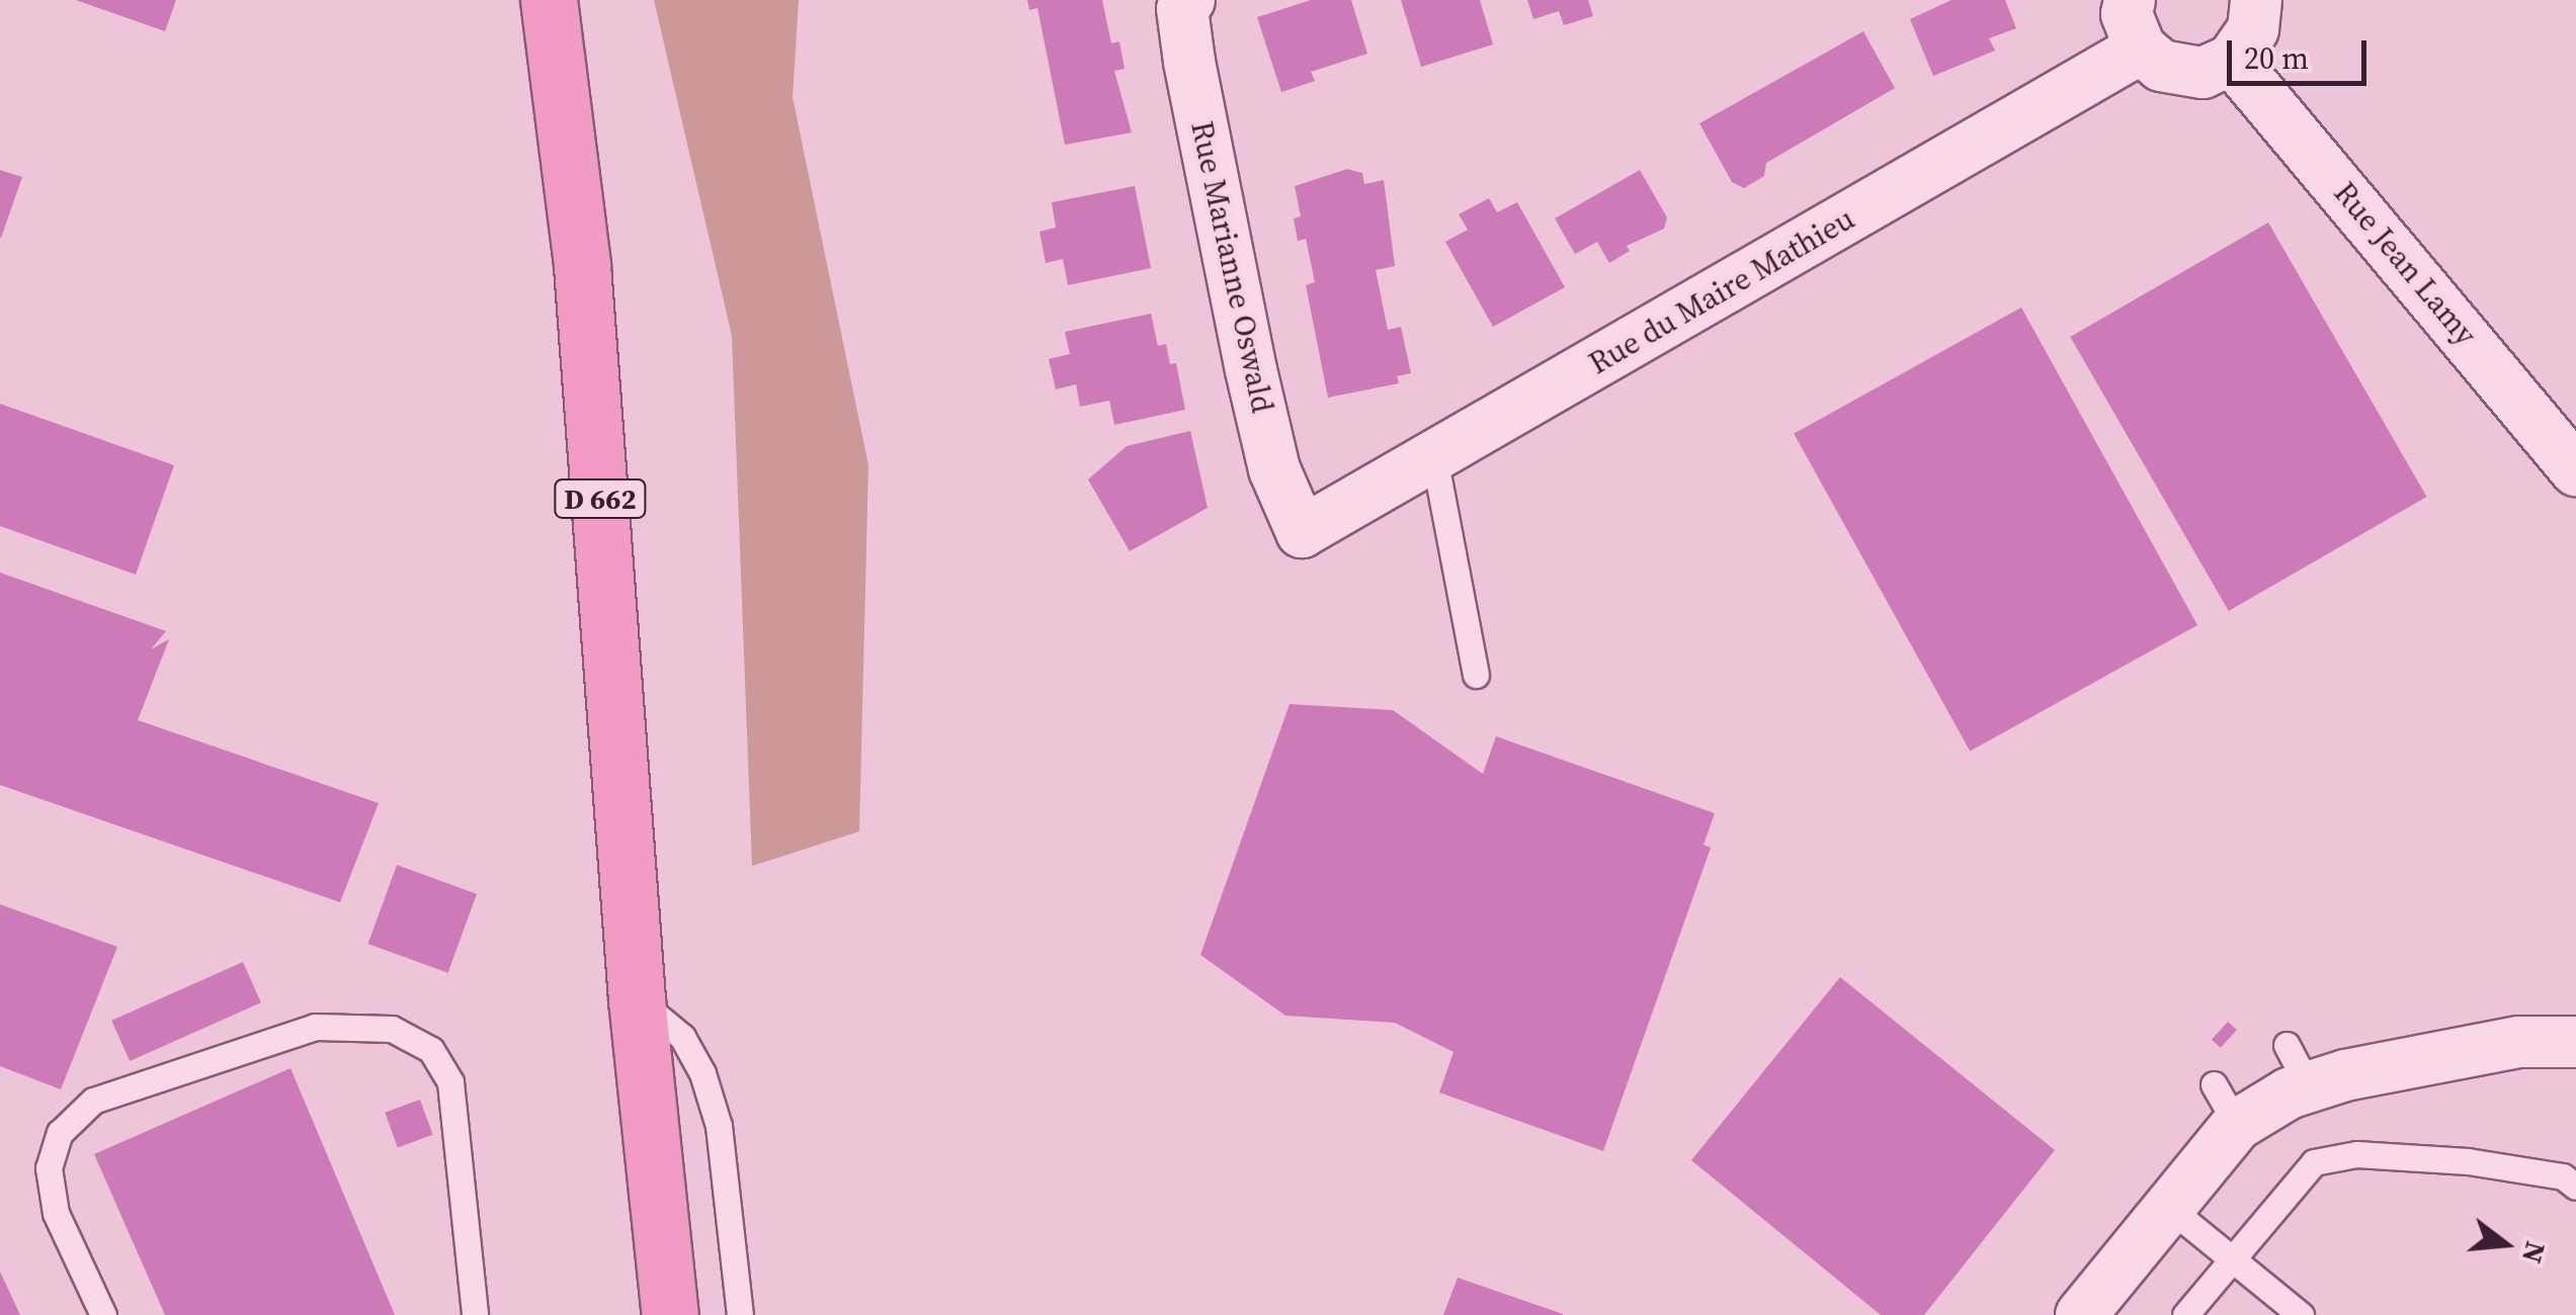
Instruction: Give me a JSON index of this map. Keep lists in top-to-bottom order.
{
  "streets": {
    "main road": ["D 662"],
    "street": ["Rue Jean Lamy", "Rue Marianne Oswald", "Rue du Maire Mathieu"]
  },
  "crossings": [
    ["Rue Marianne Oswald", "Rue du Maire Mathieu"]
  ],
  "scale_bar": "20 m",
  "north": "right"
}
